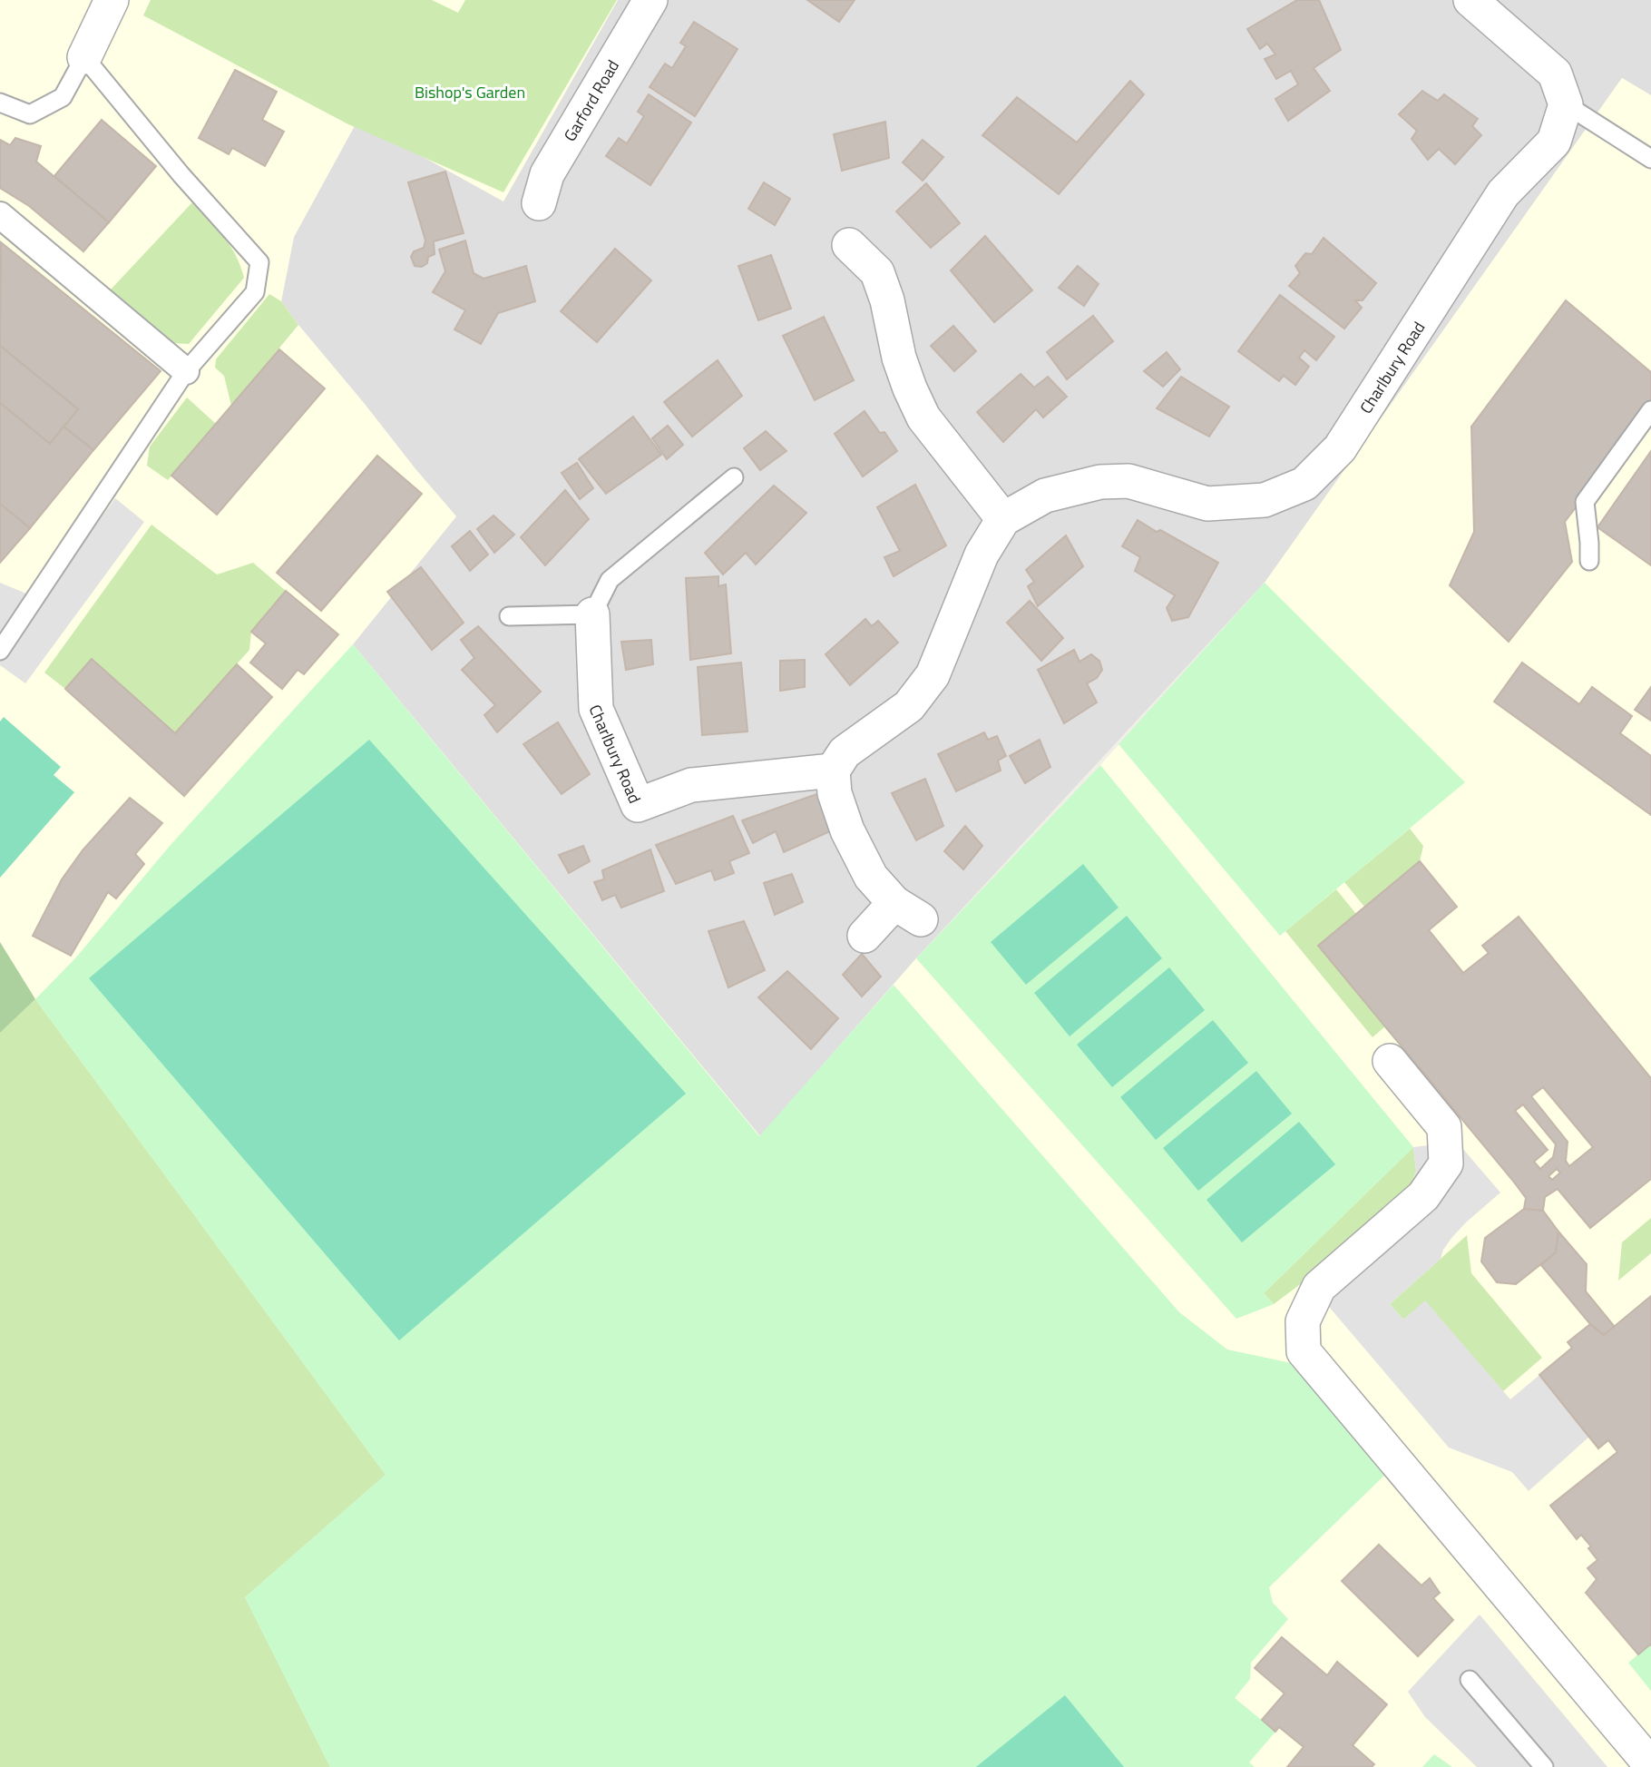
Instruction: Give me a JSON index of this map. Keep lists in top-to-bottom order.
{
  "streets": {
    "street": ["Garford Road", "Charlbury Road"]
  },
  "parks": ["Bishop's Garden"]
}
